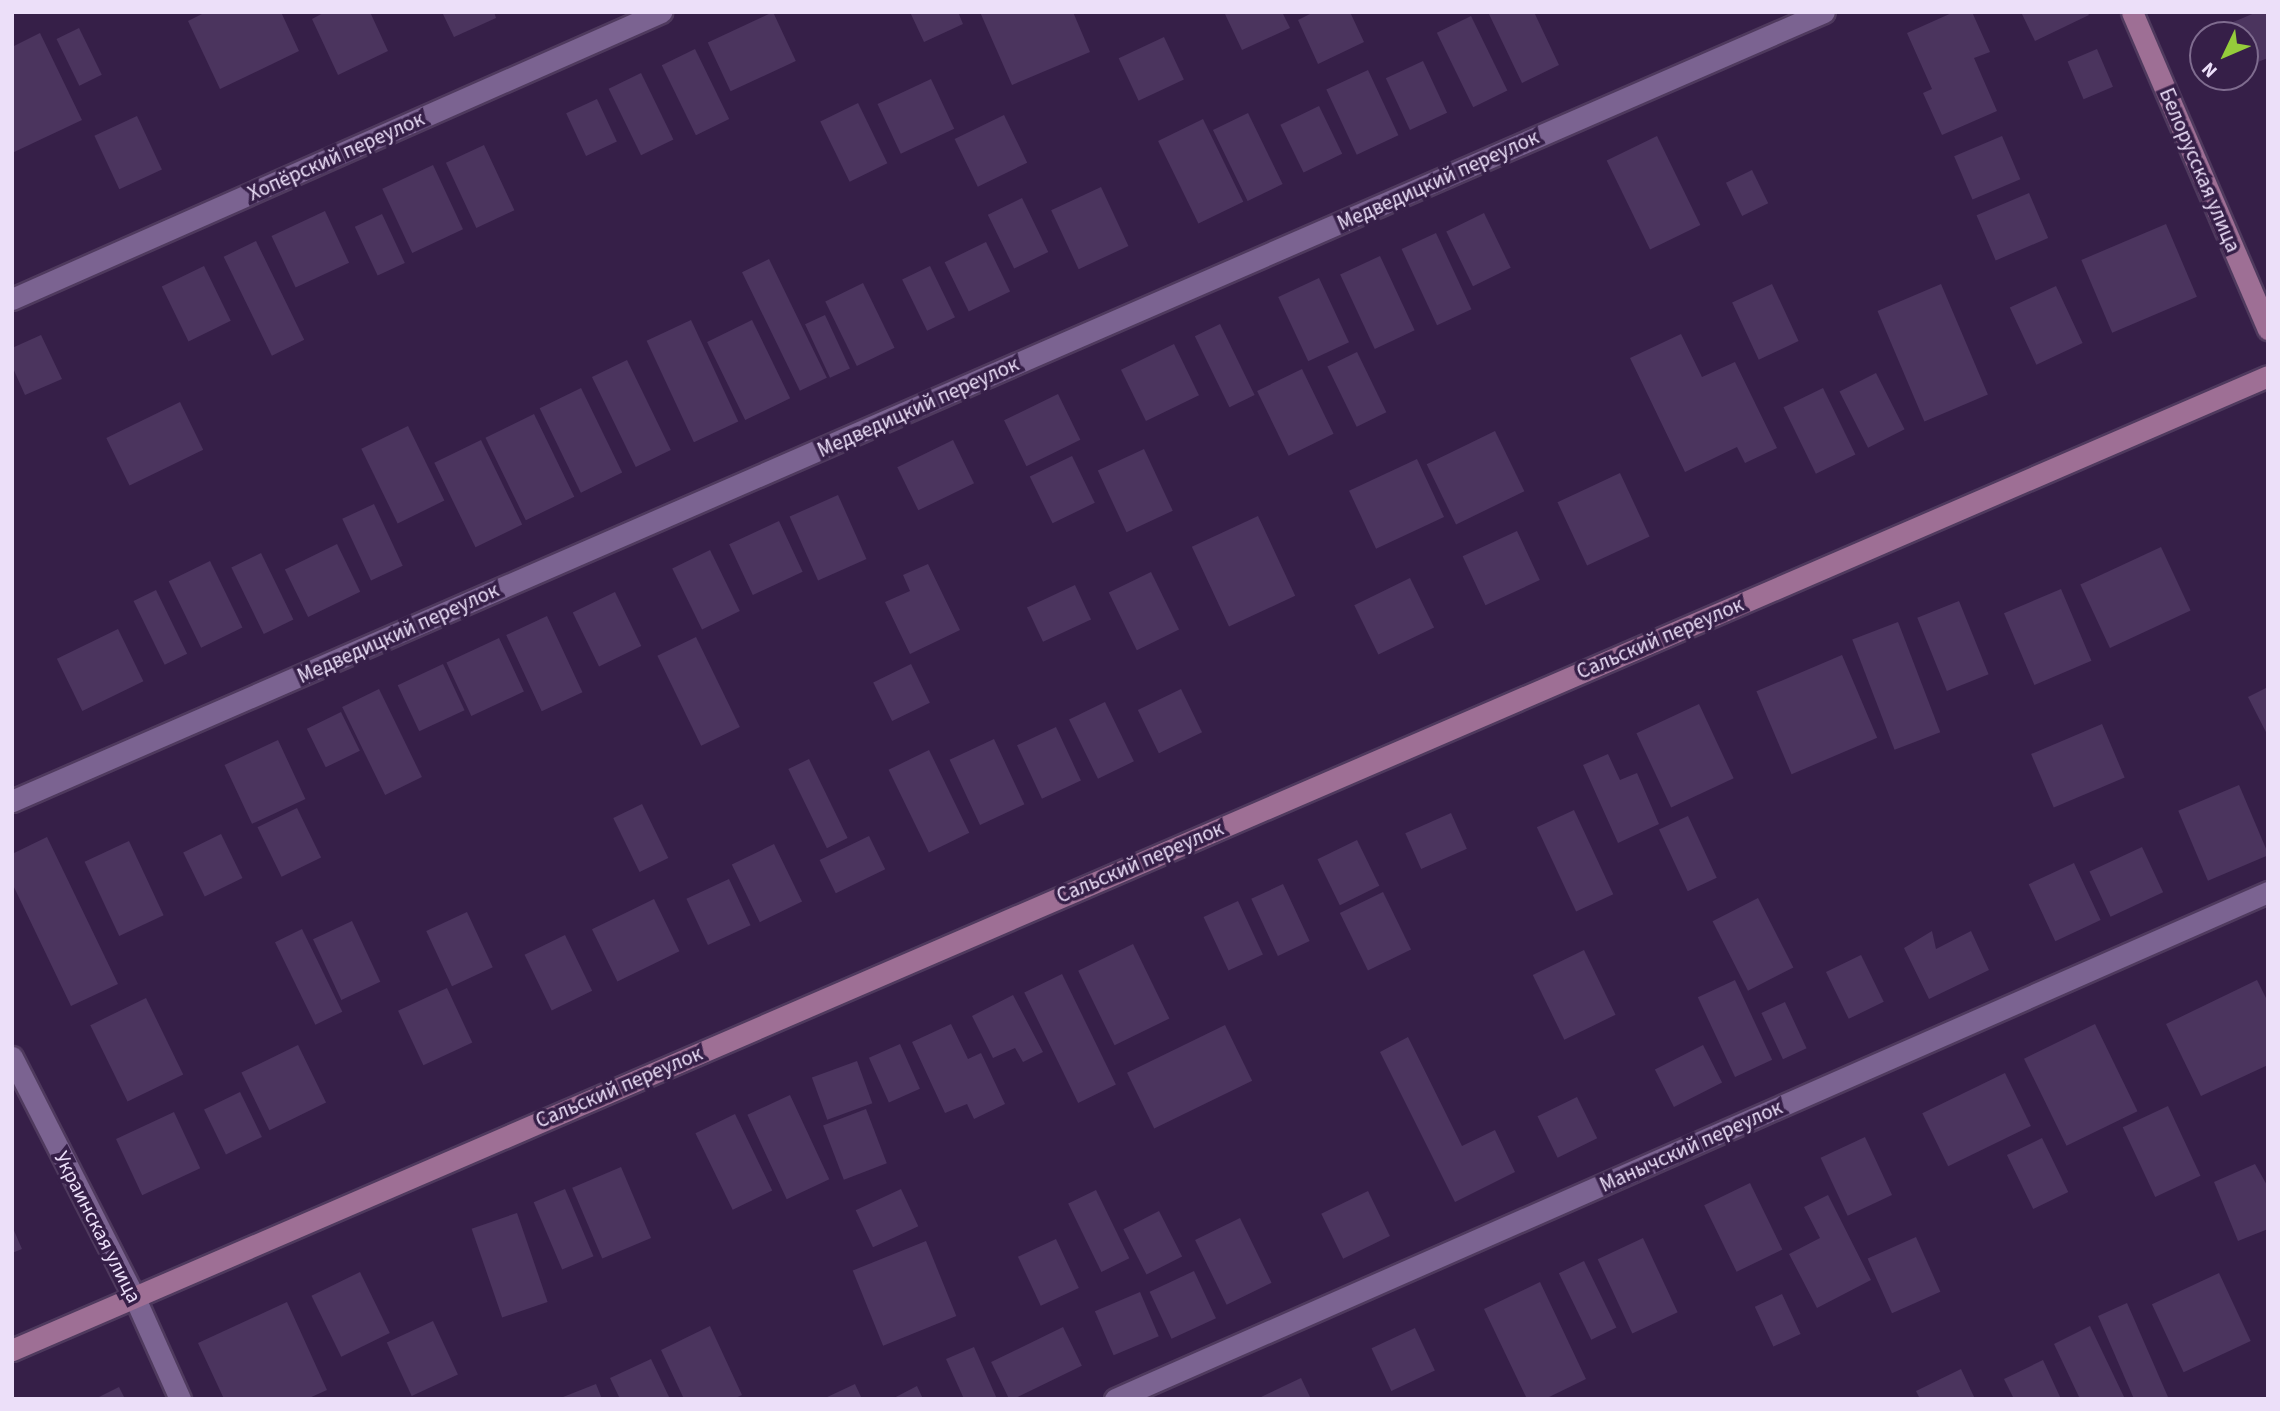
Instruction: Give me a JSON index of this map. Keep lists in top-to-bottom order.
{
  "streets": {
    "main road": ["Белорусская улица", "Сальский переулок"],
    "street": [
      "Хопёрский переулок",
      "Медведицкий переулок",
      "Манычский переулок",
      "Украинская улица"
    ]
  },
  "crossings": [
    ["Сальский переулок", "Украинская улица"]
  ],
  "north": "bottom left"
}
